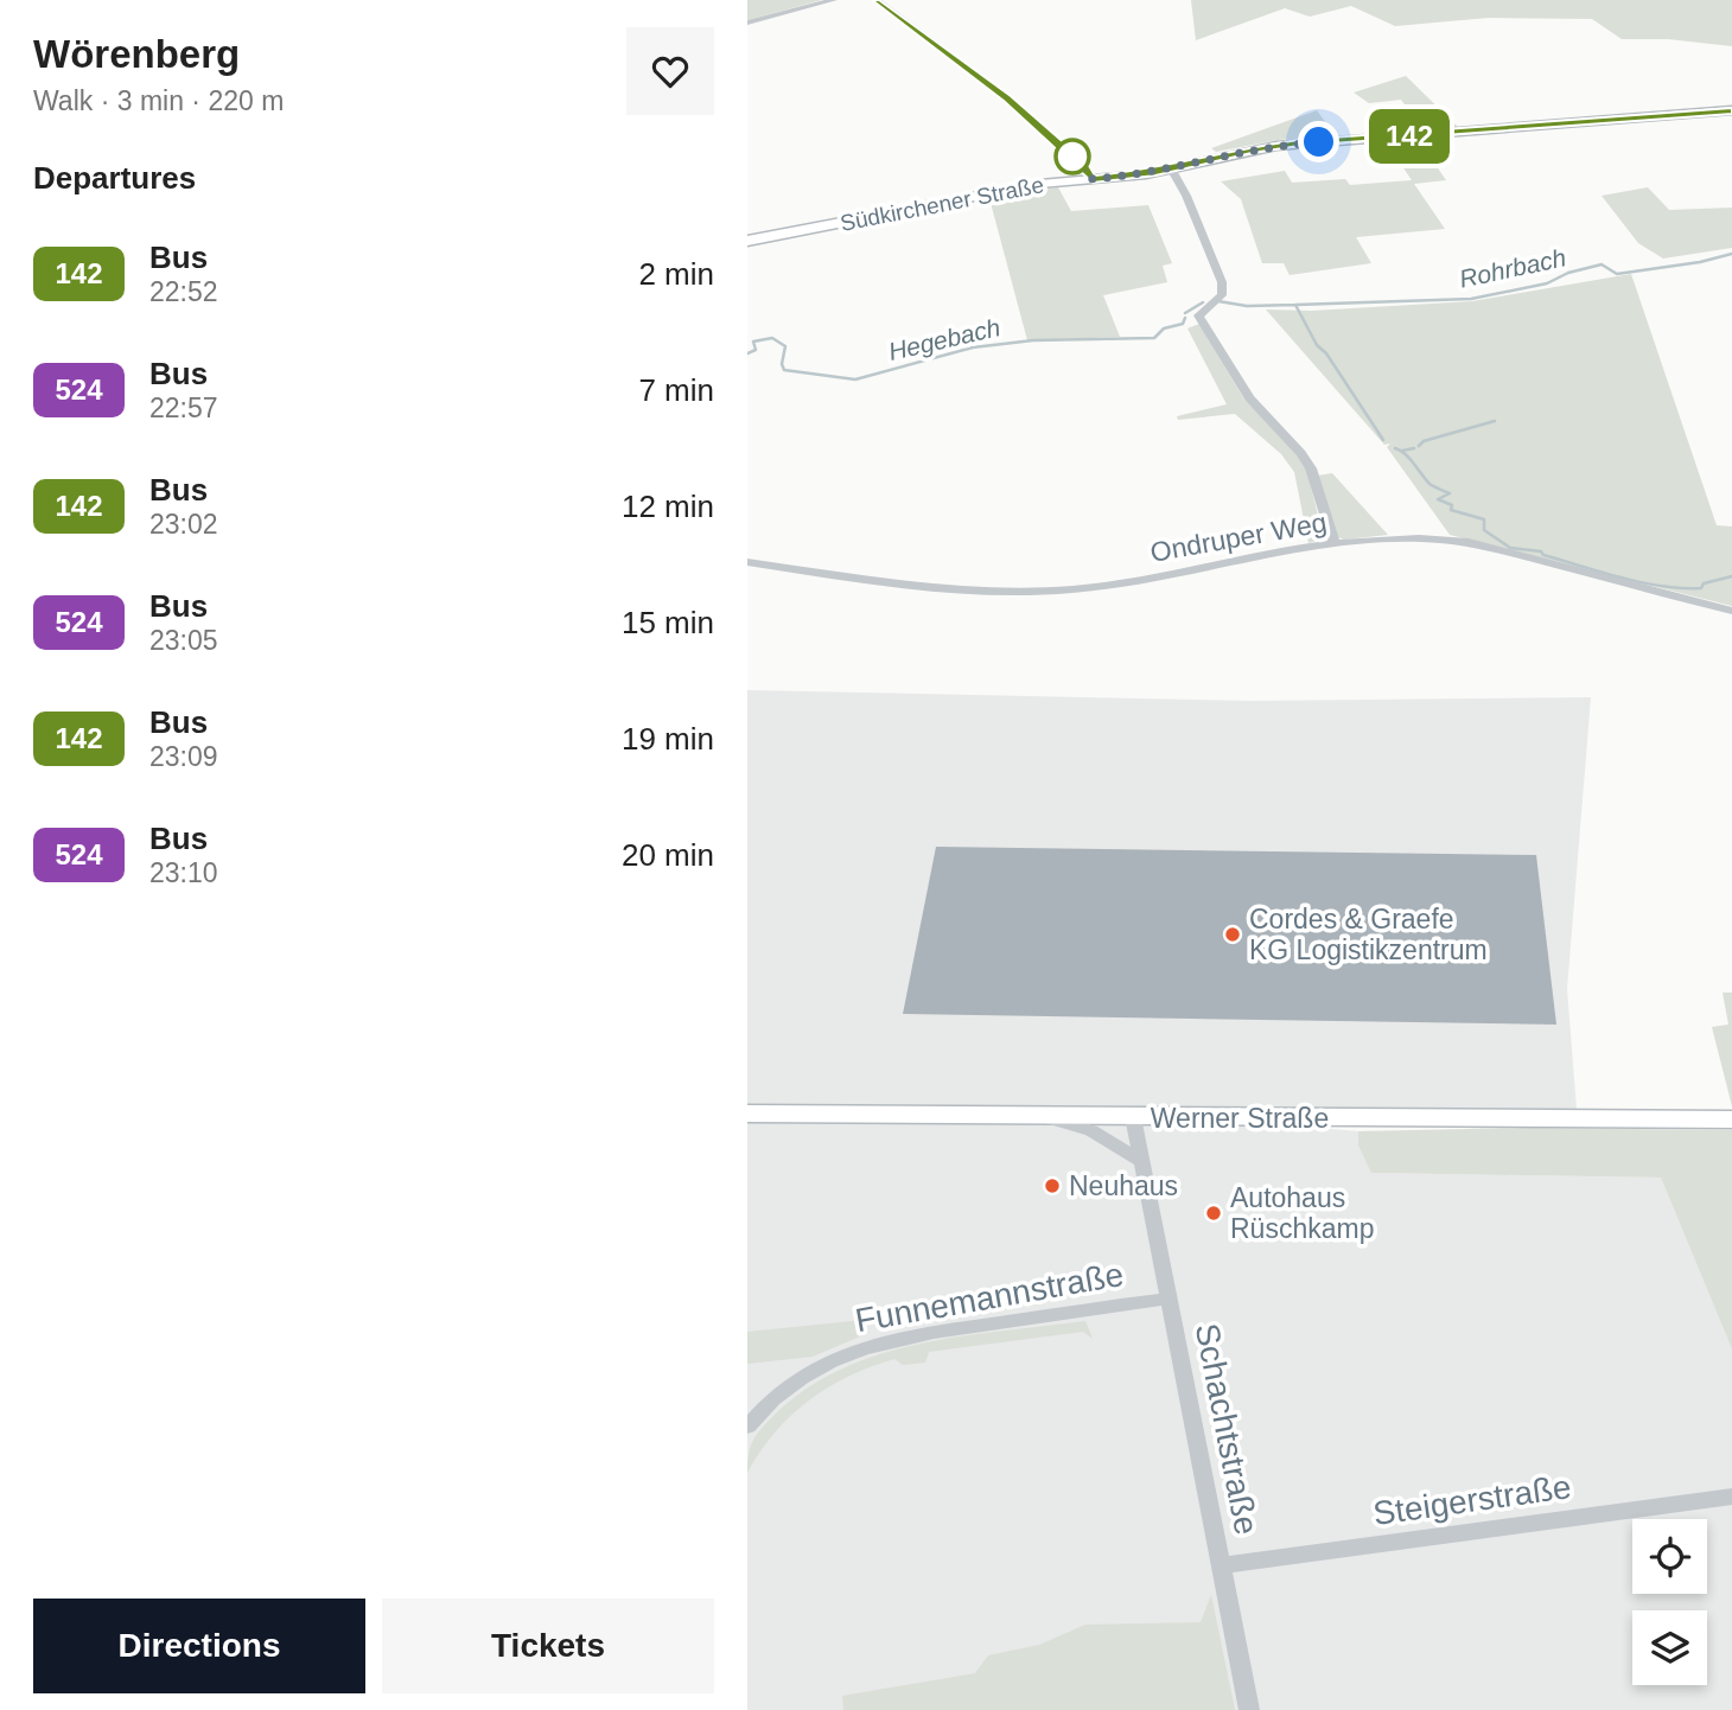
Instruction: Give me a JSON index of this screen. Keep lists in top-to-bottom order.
{
  "streets": {
    "street": [
      "Südkirchener Straße",
      "Ondruper Weg",
      "Werner Straße",
      "Funnemannstraße",
      "Schachtstraße",
      "Steigerstraße"
    ]
  },
  "crossings": [
    ["Werner Straße", "Schachtstraße"],
    ["Funnemannstraße", "Schachtstraße"],
    ["Schachtstraße", "Steigerstraße"]
  ],
  "water": ["Rohrbach", "Hegebach"],
  "places": ["Cordes & Graefe KG Logistikzentrum", "Neuhaus", "Autohaus Rüschkamp"],
  "lines": ["bus line 142"],
  "page": {
    "heading": [
      ["Wörenberg", "Walk · 3 min · 220 m"],
      "Departures"
    ],
    "on_map": "142",
    "list": [
      {
        "mark": "142",
        "name": "Bus",
        "note": "22:52",
        "value": "2 min"
      },
      {
        "mark": "524",
        "name": "Bus",
        "note": "22:57",
        "value": "7 min"
      },
      {
        "mark": "142",
        "name": "Bus",
        "note": "23:02",
        "value": "12 min"
      },
      {
        "mark": "524",
        "name": "Bus",
        "note": "23:05",
        "value": "15 min"
      },
      {
        "mark": "142",
        "name": "Bus",
        "note": "23:09",
        "value": "19 min"
      },
      {
        "mark": "524",
        "name": "Bus",
        "note": "23:10",
        "value": "20 min"
      }
    ],
    "buttons": ["Directions", "Tickets"]
  }
}
